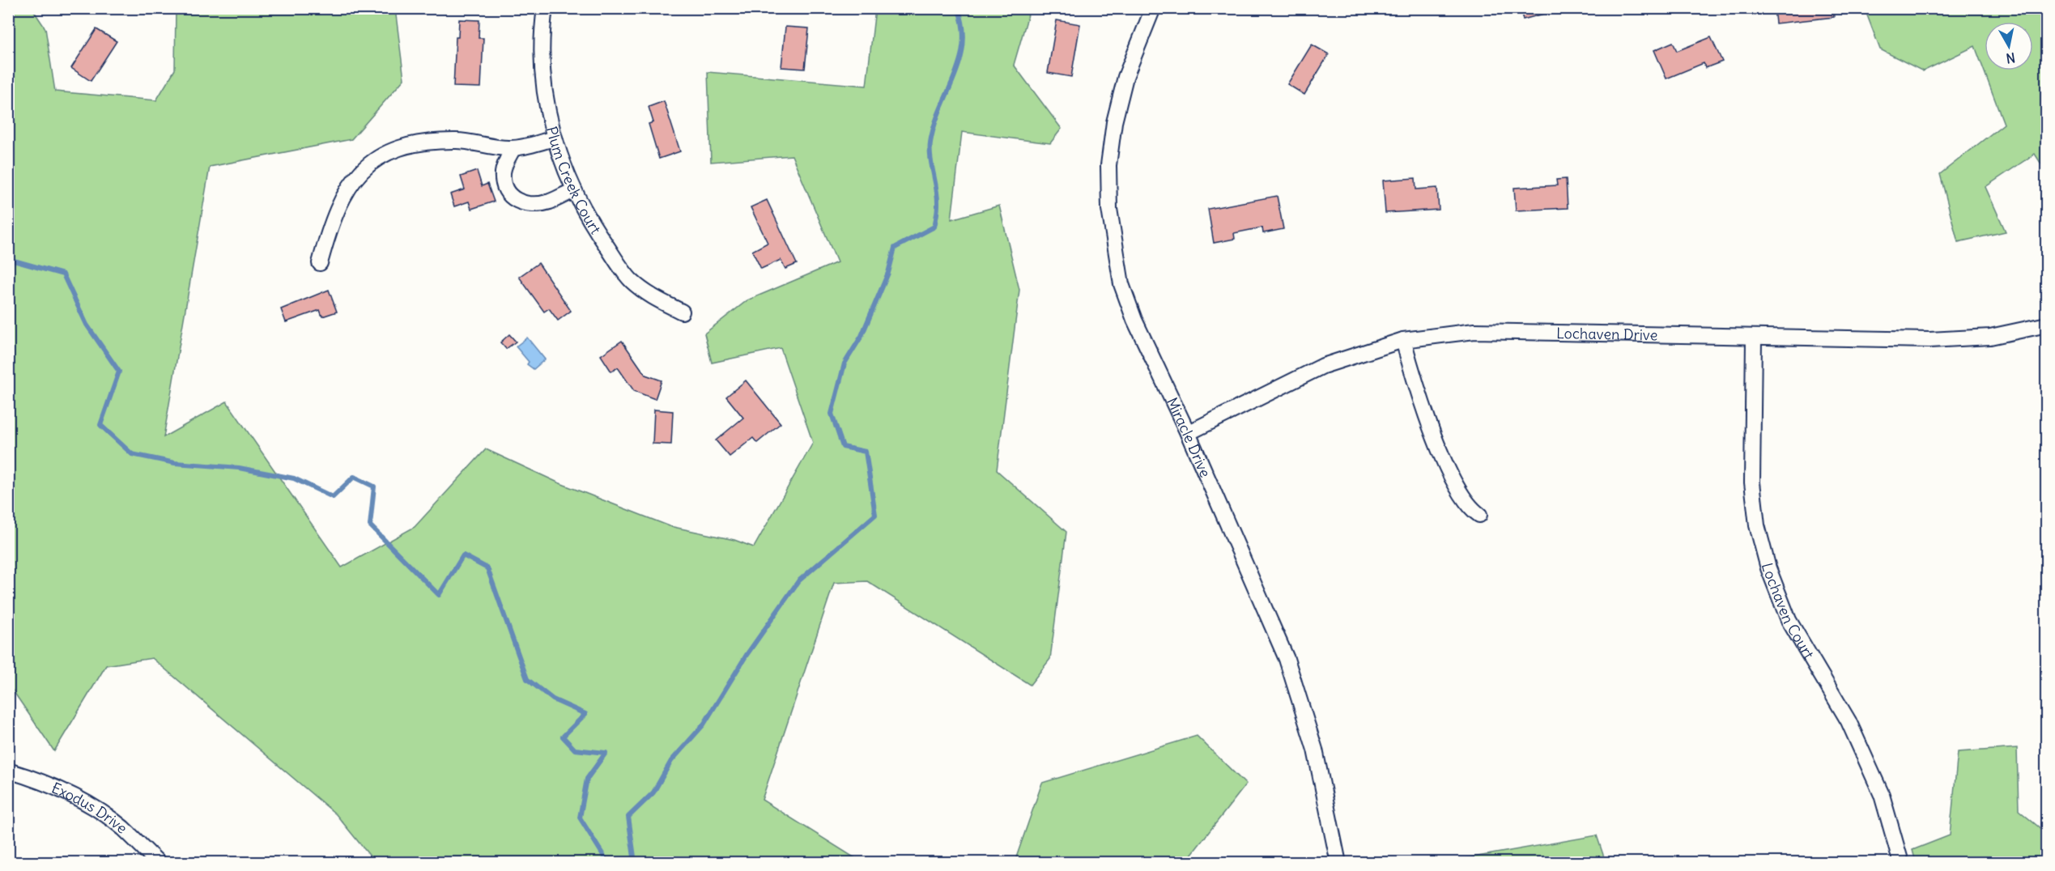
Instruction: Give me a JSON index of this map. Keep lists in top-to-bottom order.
{
  "streets": {
    "street": [
      "Plum Creek Court",
      "Lochaven Drive",
      "Miracle Drive",
      "Lochaven Court",
      "Exodus Drive"
    ]
  },
  "crossings": [
    ["Lochaven Drive", "Miracle Drive"],
    ["Lochaven Drive", "Lochaven Court"]
  ],
  "north": "bottom"
}
